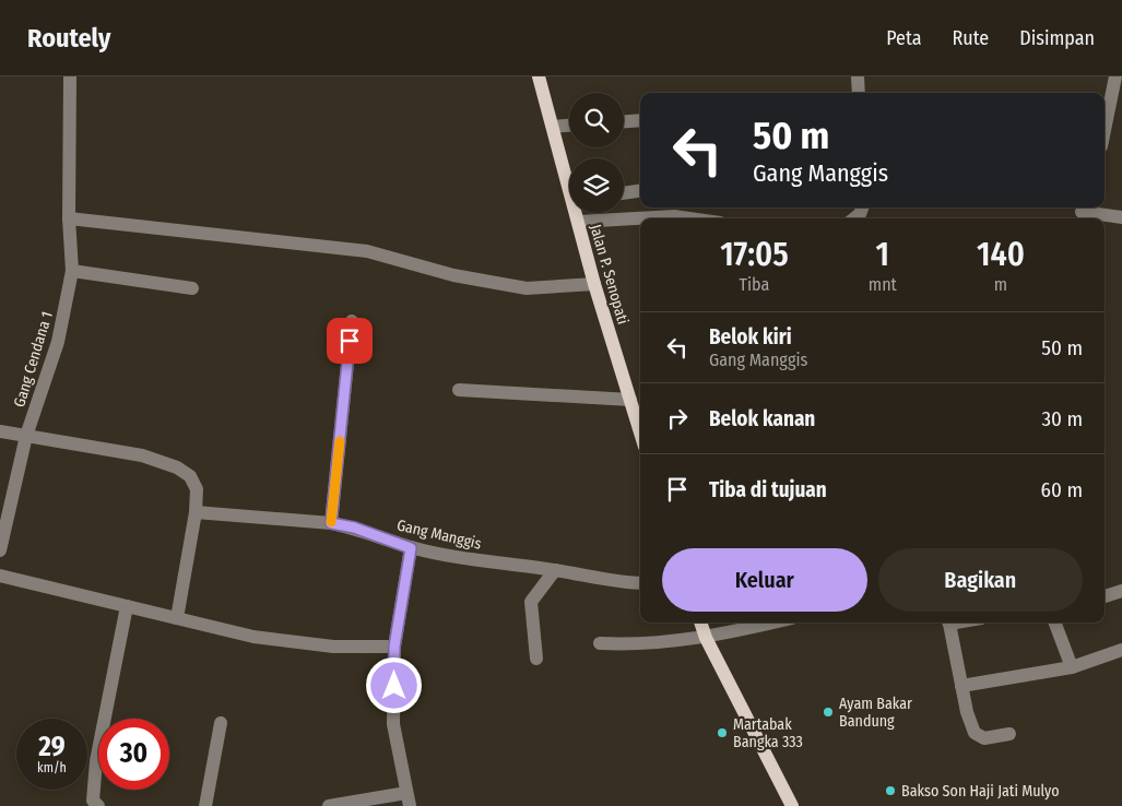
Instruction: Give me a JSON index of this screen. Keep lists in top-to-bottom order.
{
  "streets": {
    "main road": ["Jalan P. Senopati"],
    "street": ["Gang Cendana 1", "Gang Manggis"]
  },
  "places": ["Ayam Bakar Bandung", "Martabak Bangka 333", "Bakso Son Haji Jati Mulyo"],
  "page": {
    "header": "Routely",
    "nav": ["Peta", "Rute", "Disimpan"],
    "turn": ["50 m", "Gang Manggis"],
    "eta": [
      "17:05",
      "Tiba",
      "1",
      "mnt",
      "140",
      "m"
    ],
    "list": [
      {
        "name": "Belok kiri",
        "note": "Gang Manggis",
        "value": "50 m"
      },
      {
        "name": "Belok kanan",
        "value": "30 m"
      },
      {
        "name": "Tiba di tujuan",
        "value": "60 m"
      }
    ],
    "buttons": ["Keluar", "Bagikan"],
    "speed": "29 km/h",
    "limit": "30"
  }
}
